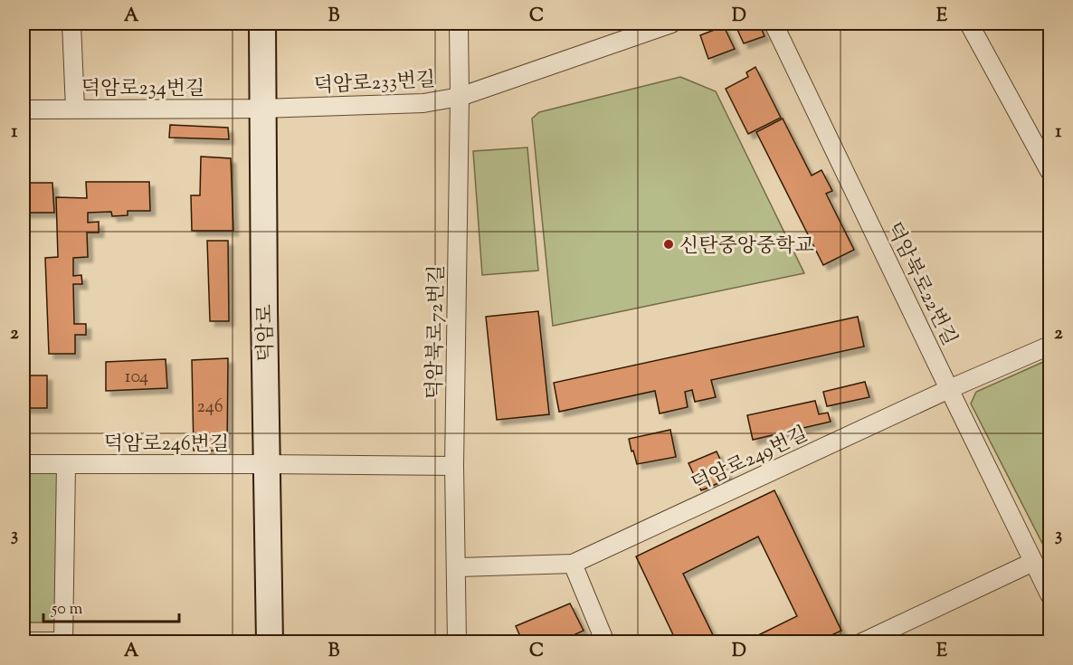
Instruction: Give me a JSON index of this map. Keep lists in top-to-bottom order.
{
  "streets": {
    "street": [
      "덕암로233번길",
      "덕암로234번길",
      "덕암북로22번길",
      "덕암북로72번길",
      "덕암로",
      "덕암로246번길",
      "덕암로249번길"
    ]
  },
  "crossings": [
    ["덕암로233번길", "덕암로234번길"],
    ["덕암로233번길", "덕암북로72번길"],
    ["덕암로233번길", "덕암로"],
    ["덕암로234번길", "덕암로"],
    ["덕암북로22번길", "덕암로249번길"],
    ["덕암북로72번길", "덕암로246번길"],
    ["덕암북로72번길", "덕암로249번길"],
    ["덕암로", "덕암로246번길"]
  ],
  "places": ["신탄중앙중학교"],
  "house_numbers": ["104", "246"],
  "scale_bar": "50 m",
  "grid": {
    "columns": [
      "A",
      "B",
      "C",
      "D",
      "E"
    ],
    "rows": ["1", "2", "3"]
  }
}
